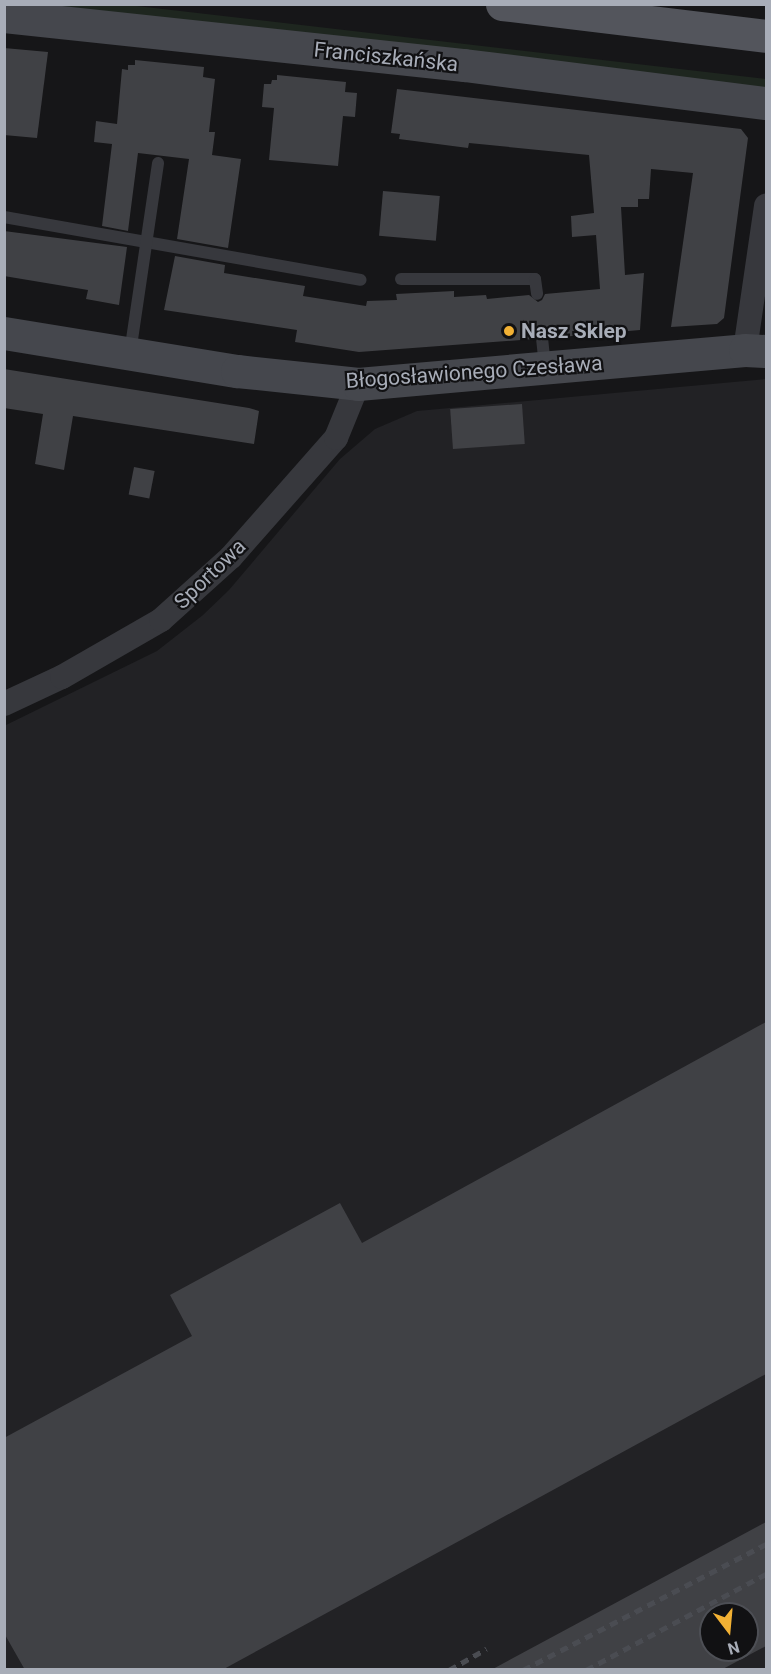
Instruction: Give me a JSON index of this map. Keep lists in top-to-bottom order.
{
  "streets": {
    "street": ["Franciszkańska", "Błogosławionego Czesława", "Sportowa"]
  },
  "crossings": [
    ["Błogosławionego Czesława", "Sportowa"]
  ],
  "places": ["Nasz Sklep"],
  "north": "bottom"
}
